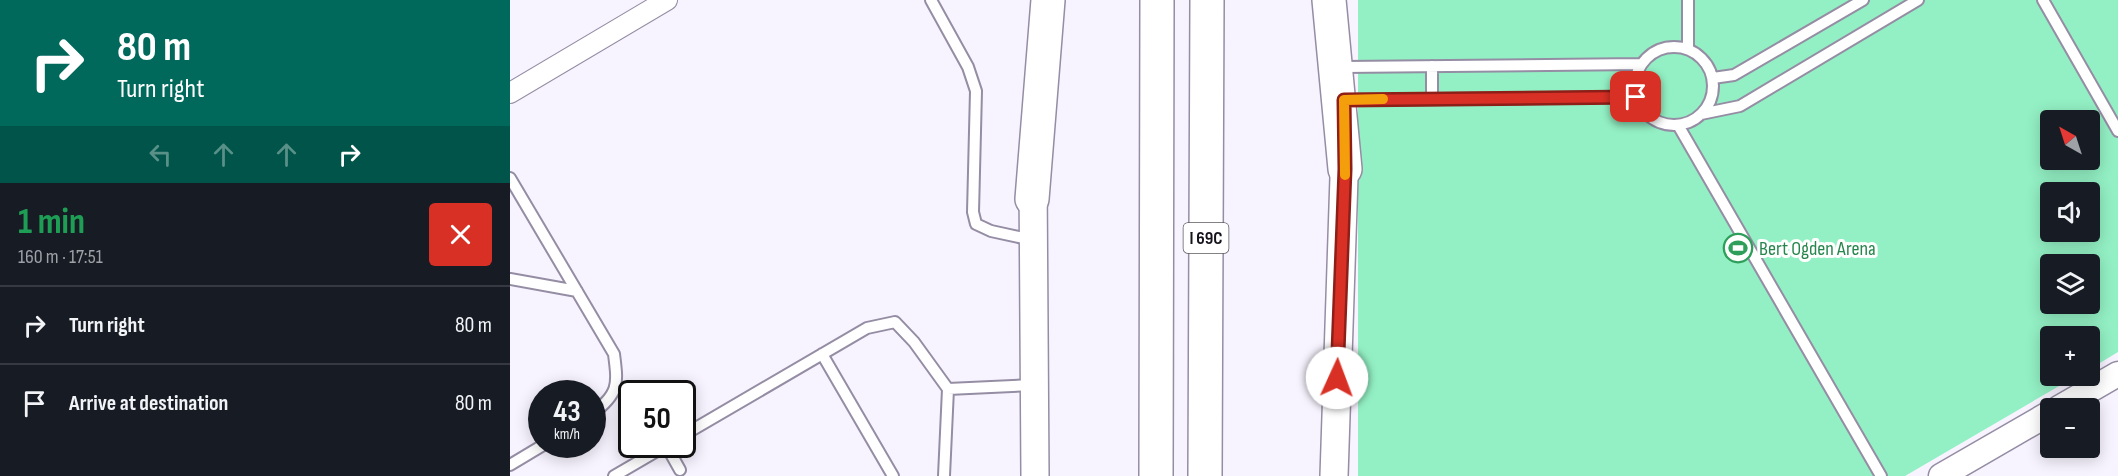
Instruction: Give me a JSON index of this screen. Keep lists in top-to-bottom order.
{
  "streets": {
    "highway": ["I 69C"]
  },
  "places": {
    "sports": ["Bert Ogden Arena"]
  },
  "north": "top left",
  "page": {
    "turn": ["80 m", "Turn right"],
    "map_buttons": ["+", "−"],
    "heading": ["1 min", "160 m · 17:51"],
    "list": [
      {
        "name": "Turn right",
        "value": "80 m"
      },
      {
        "name": "Arrive at destination",
        "value": "80 m"
      }
    ],
    "speed": "43 km/h",
    "limit": "50"
  }
}
